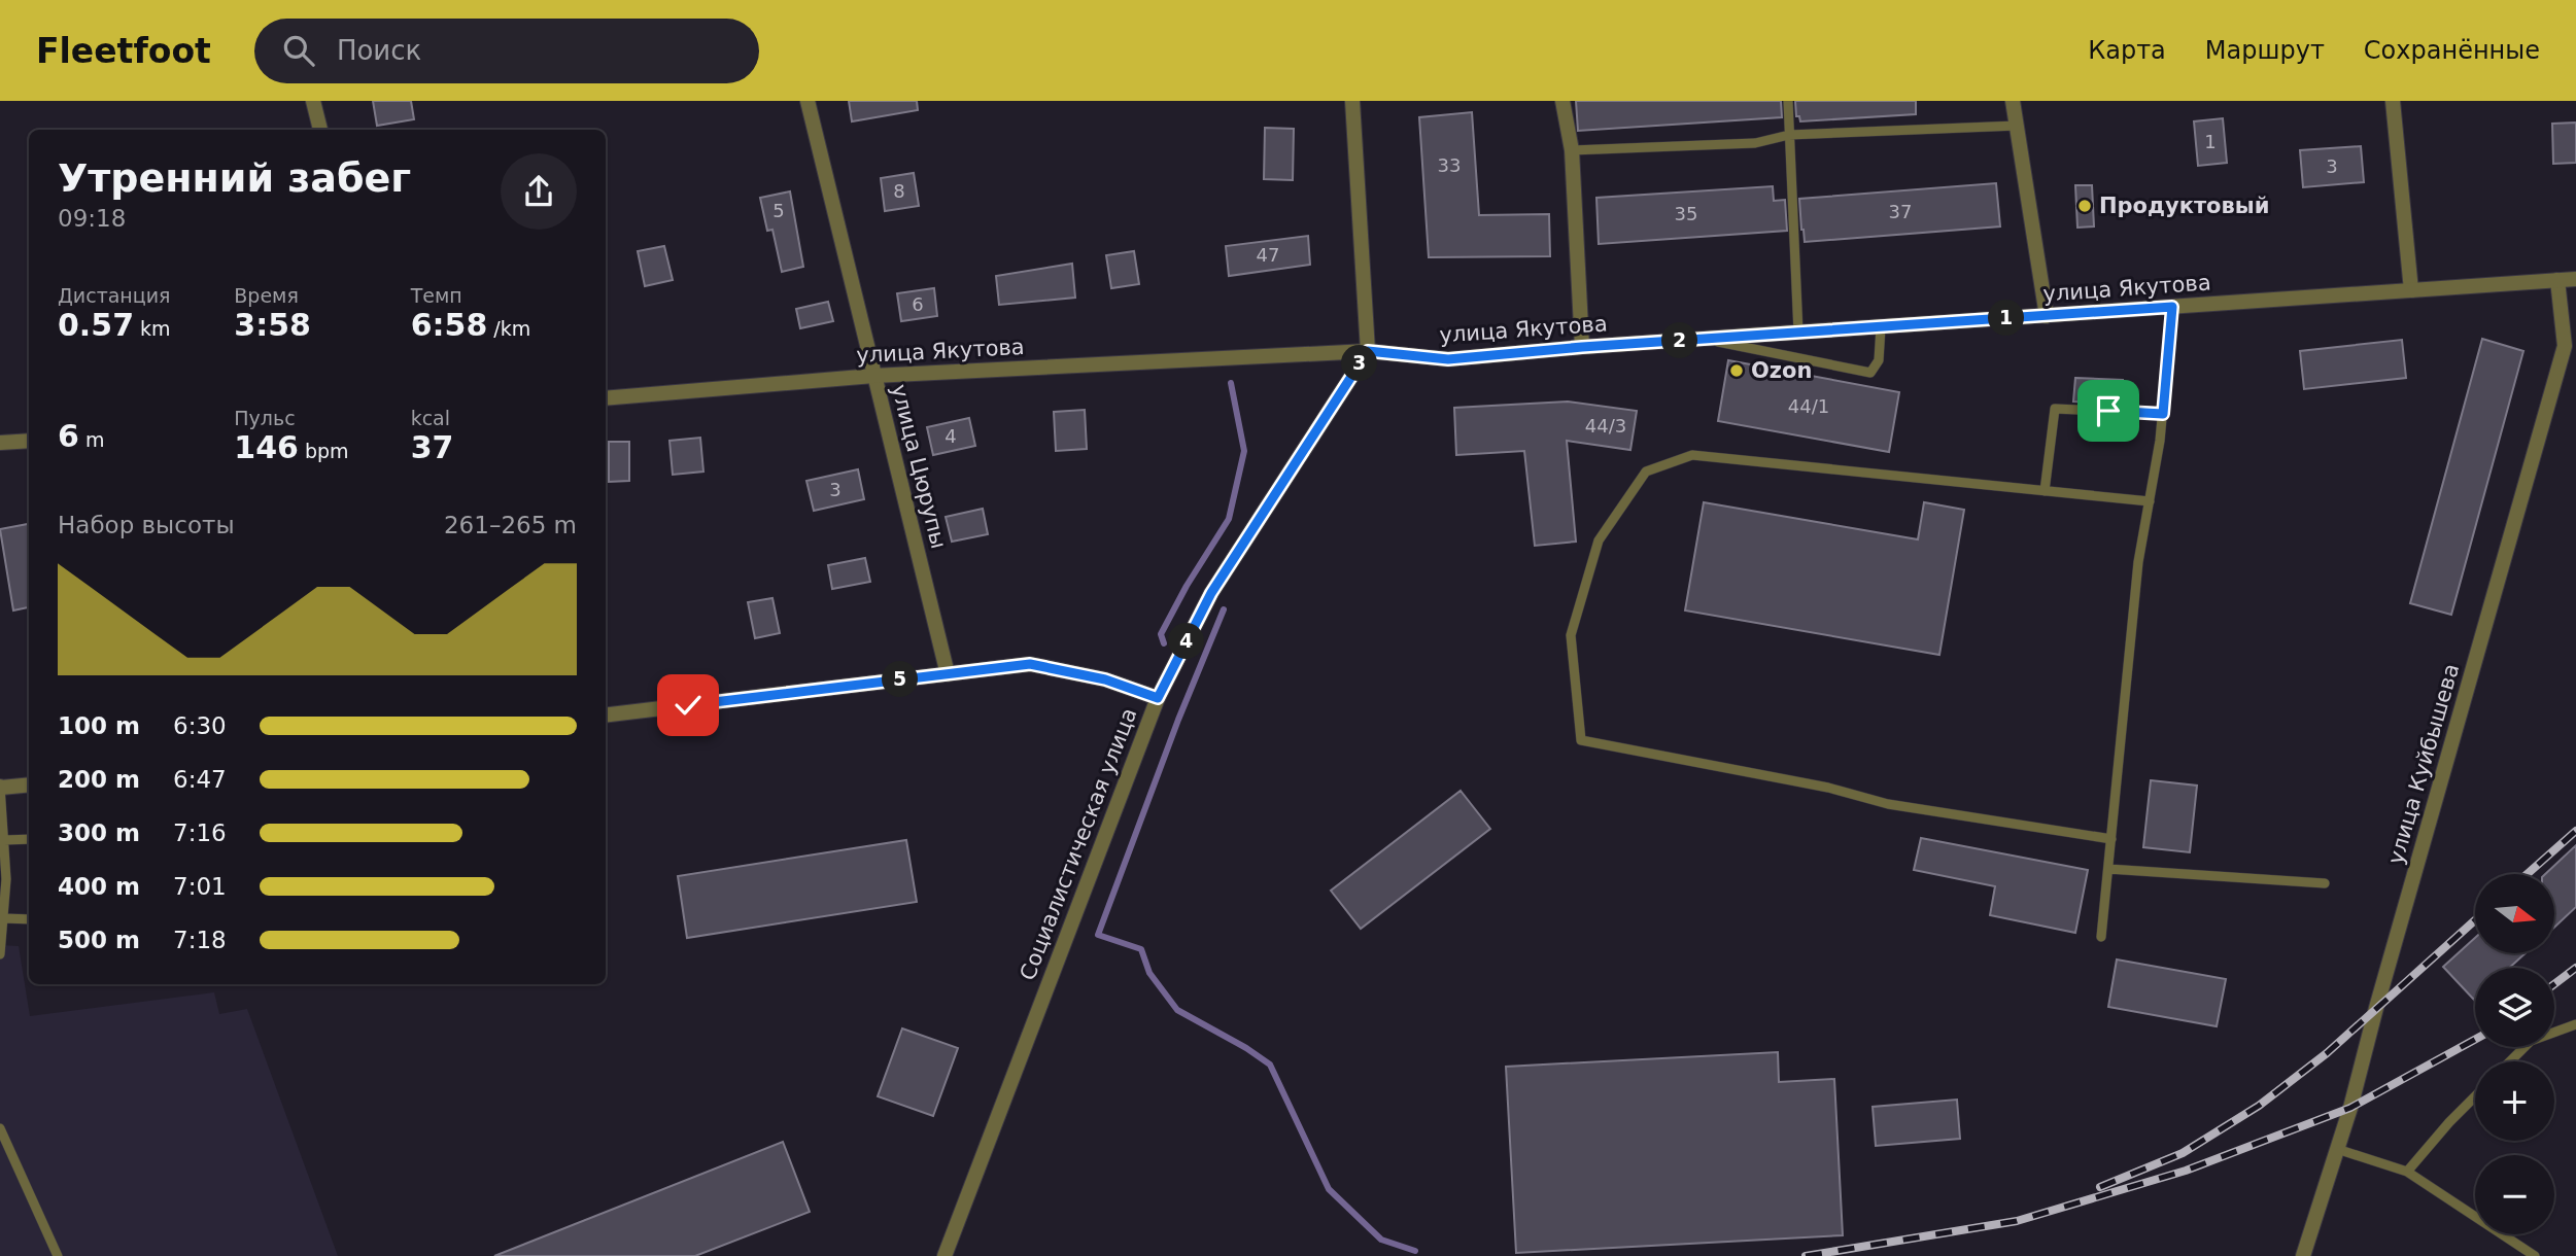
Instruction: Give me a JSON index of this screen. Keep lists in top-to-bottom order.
{
  "streets": {
    "street": [
      "улица Якутова",
      "улица Цюрупы",
      "улица Куйбышева",
      "Социалистическая улица"
    ]
  },
  "crossings": [
    ["улица Якутова", "улица Цюрупы"],
    ["улица Якутова", "улица Куйбышева"],
    ["улица Якутова", "Социалистическая улица"]
  ],
  "places": ["Продуктовый", "Ozon"],
  "house_numbers": [
    "1",
    "33",
    "3",
    "8",
    "5",
    "37",
    "35",
    "47",
    "6",
    "44/1",
    "44/3",
    "4",
    "3"
  ],
  "north": "right",
  "page": {
    "header": "Fleetfoot",
    "search": "Поиск",
    "nav": ["Карта", "Маршрут", "Сохранённые"],
    "heading": ["Утренний забег", "09:18"],
    "stats": [
      ["Дистанция", "0.57 km"],
      ["Время", "3:58"],
      ["Темп", "6:58 /km"],
      ["6 m"],
      ["Пульс", "146 bpm"],
      ["kcal", "37"]
    ],
    "pins": [
      "1",
      "2",
      "3",
      "4",
      "5"
    ],
    "chart": ["Набор высоты", "261–265 m"],
    "list": [
      {
        "name": "100 m",
        "note": "6:30"
      },
      {
        "name": "200 m",
        "note": "6:47"
      },
      {
        "name": "300 m",
        "note": "7:16"
      },
      {
        "name": "400 m",
        "note": "7:01"
      },
      {
        "name": "500 m",
        "note": "7:18"
      }
    ],
    "map_buttons": ["+", "−"]
  }
}
